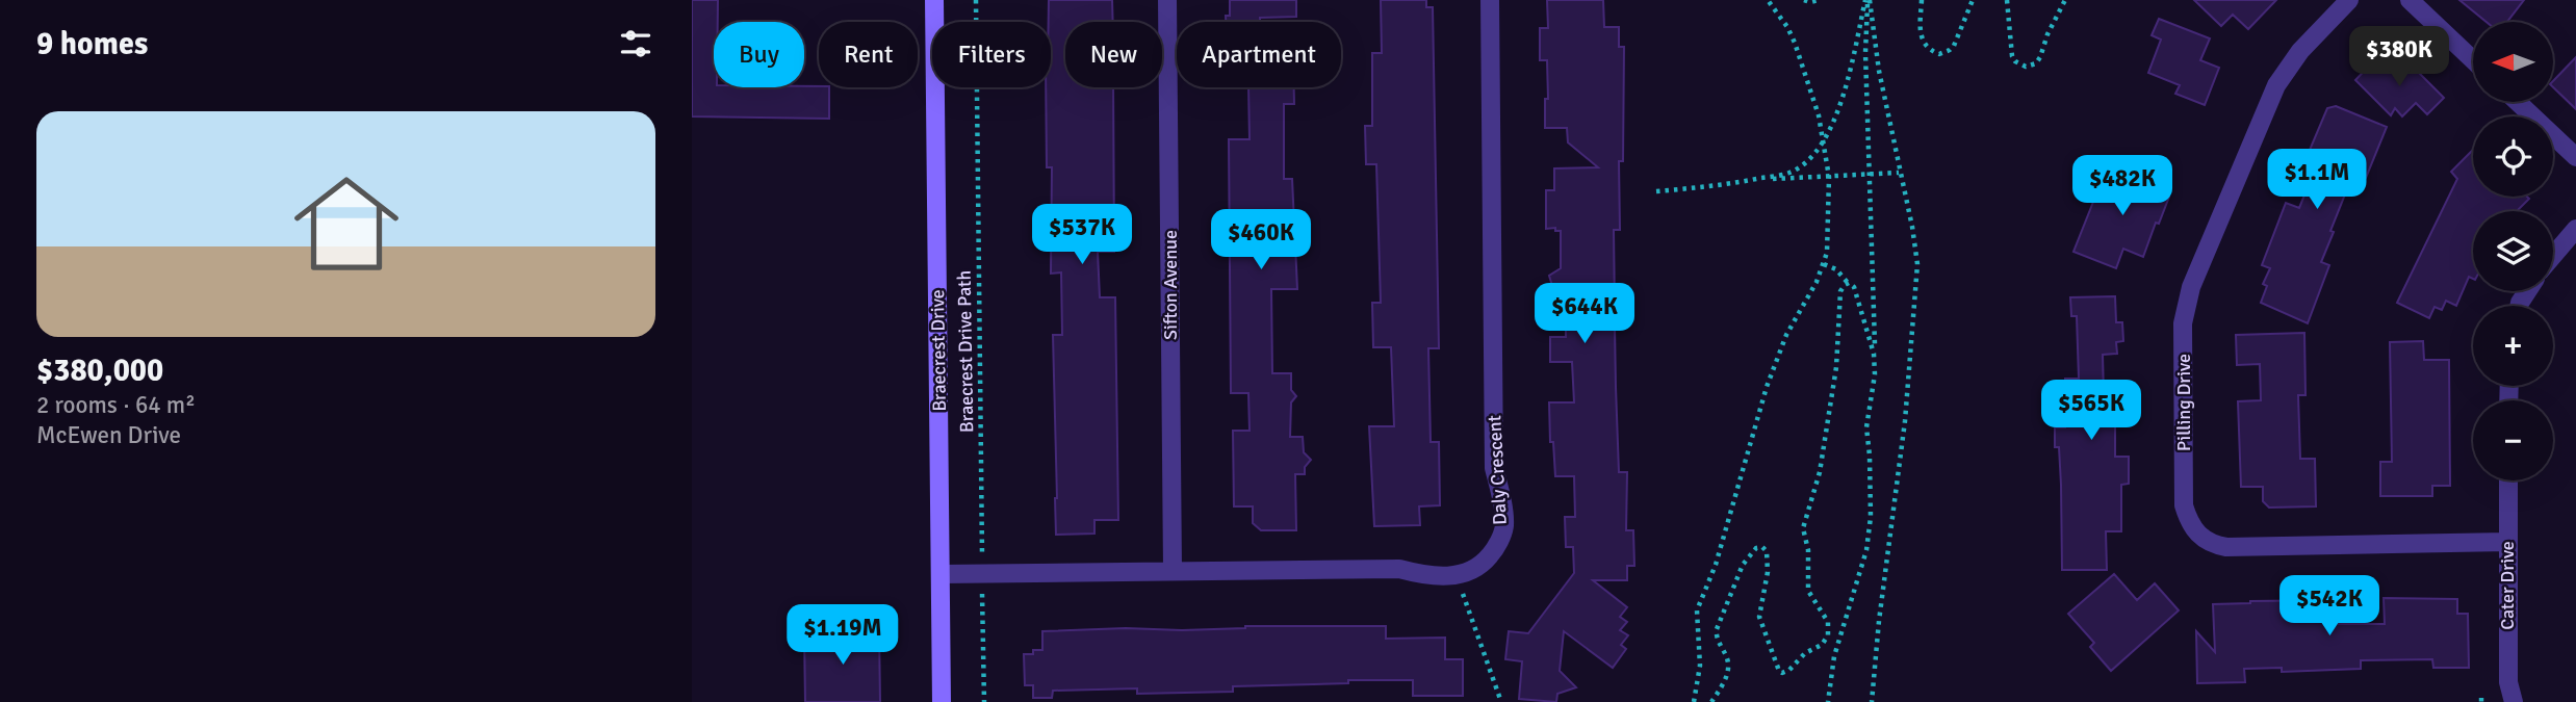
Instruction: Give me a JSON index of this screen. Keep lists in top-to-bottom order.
{
  "streets": {
    "street": [
      "Sifton Avenue",
      "Braecrest Drive",
      "Pilling Drive",
      "Daly Crescent",
      "Cater Drive"
    ],
    "path": ["Braecrest Drive Path"]
  },
  "crossings": [
    ["Sifton Avenue", "Daly Crescent"],
    ["Braecrest Drive", "Daly Crescent"],
    ["Braecrest Drive Path", "Daly Crescent"],
    ["Pilling Drive", "Cater Drive"]
  ],
  "north": "left",
  "page": {
    "heading": "9 homes",
    "map_buttons": ["+", "−"],
    "chip": [
      "Buy",
      "Rent",
      "Filters",
      "New",
      "Apartment"
    ],
    "price": [
      "$380K",
      "$1.1M",
      "$482K",
      "$537K",
      "$460K",
      "$644K",
      "$565K",
      "$542K",
      "$1.19M"
    ],
    "list": [
      {
        "name": "$380,000",
        "note": "2 rooms · 64 m² · McEwen Drive"
      }
    ]
  }
}
